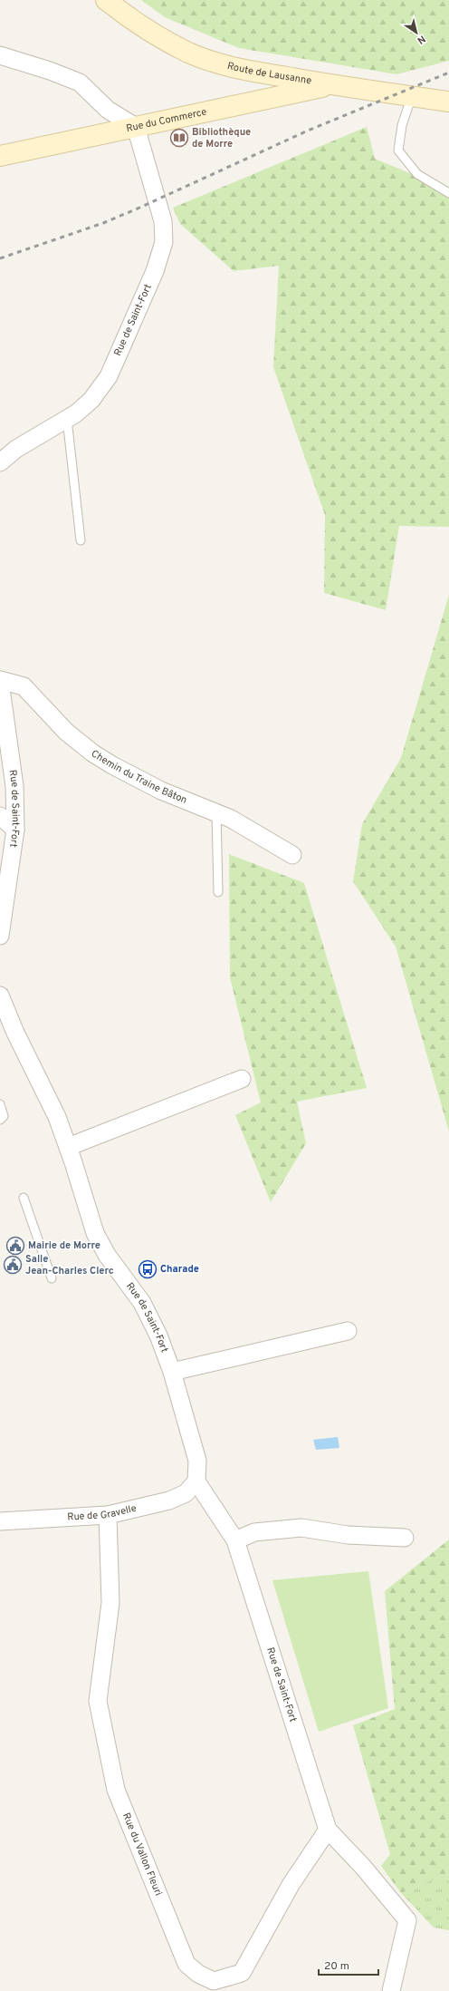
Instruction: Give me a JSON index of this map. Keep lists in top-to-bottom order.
{
  "streets": {
    "main road": ["Route de Lausanne", "Rue du Commerce"],
    "street": [
      "Rue de Saint-Fort",
      "Chemin du Traine Bâton",
      "Rue de Gravelle",
      "Rue du Vallon Fleuri"
    ]
  },
  "crossings": [
    ["Route de Lausanne", "Rue du Commerce"],
    ["Rue du Commerce", "Rue de Saint-Fort"],
    ["Rue de Saint-Fort", "Chemin du Traine Bâton"],
    ["Rue de Saint-Fort", "Rue de Gravelle"],
    ["Rue de Saint-Fort", "Rue du Vallon Fleuri"],
    ["Rue de Gravelle", "Rue du Vallon Fleuri"]
  ],
  "places": {
    "library": ["Bibliothèque de Morre"],
    "public building": ["Mairie de Morre", "Salle Jean-Charles Clerc"],
    "bus stop": ["Charade"]
  },
  "scale_bar": "20 m",
  "north": "bottom right"
}
